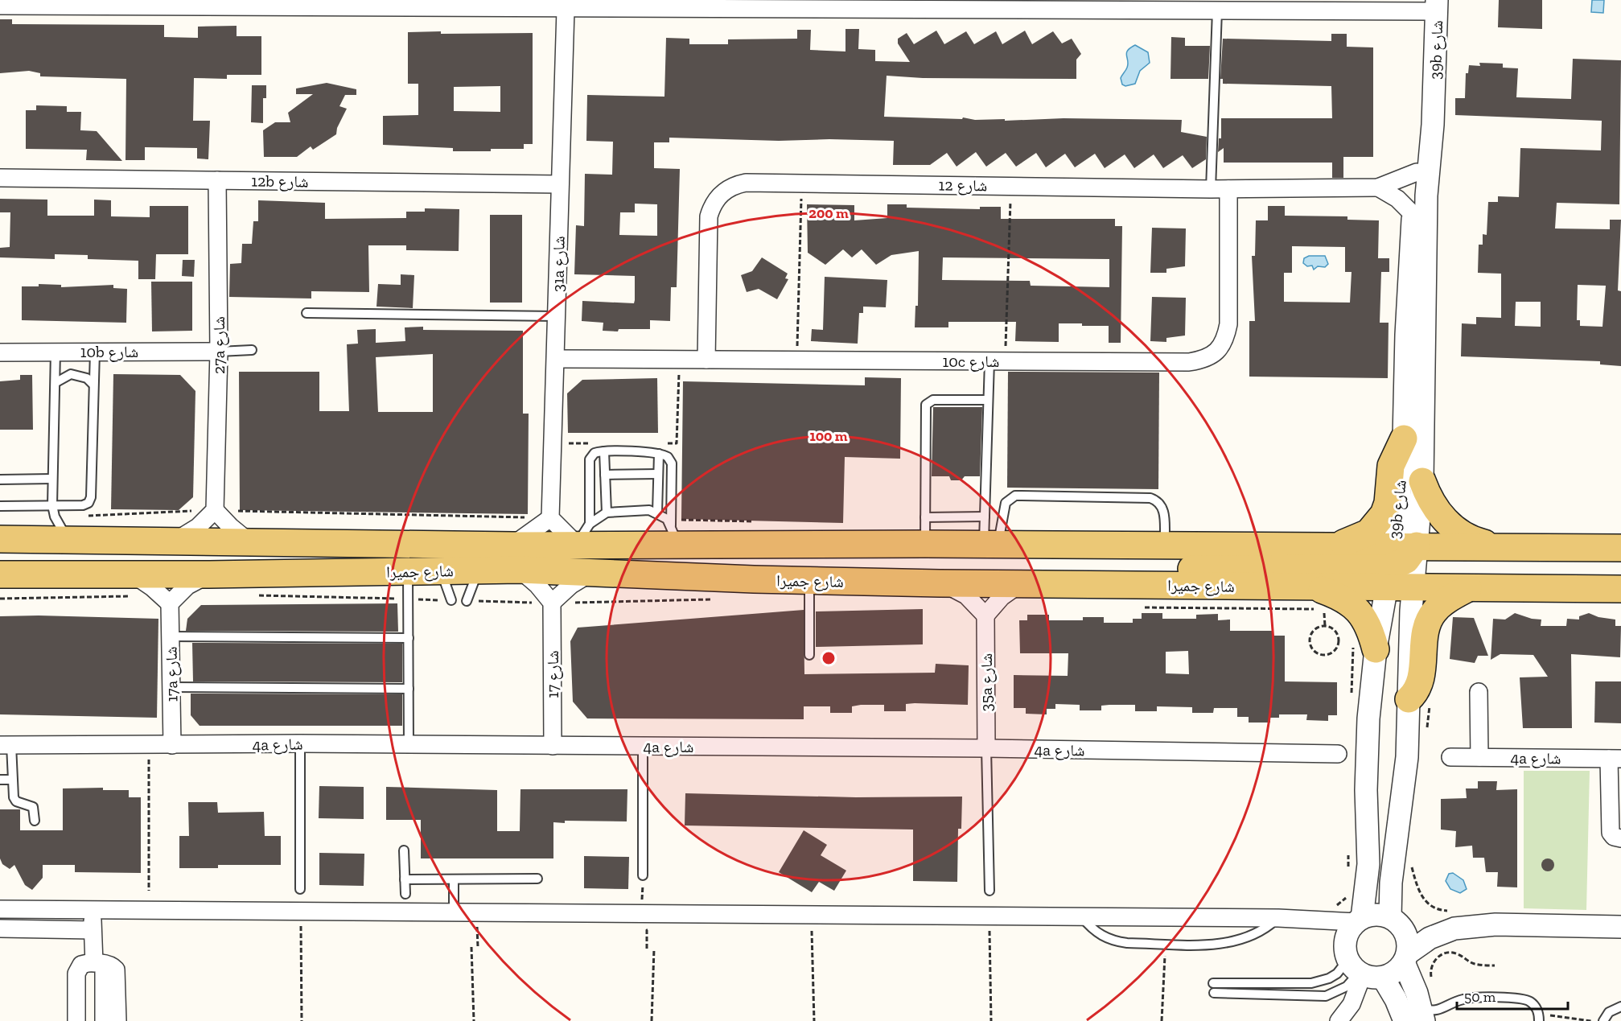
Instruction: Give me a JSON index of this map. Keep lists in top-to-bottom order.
{
  "streets": {
    "main road": ["شارع جميرا"],
    "street": [
      "39b شارع",
      "12b شارع",
      "شارع 12",
      "31a شارع",
      "27a شارع",
      "10b شارع",
      "10c شارع",
      "17a شارع",
      "شارع 17",
      "35a شارع",
      "4a شارع"
    ]
  },
  "crossings": [
    ["39b شارع", "شارع 12"],
    ["39b شارع", "شارع جميرا"],
    ["12b شارع", "31a شارع"],
    ["12b شارع", "27a شارع"],
    ["شارع 12", "10c شارع"],
    ["31a شارع", "10c شارع"],
    ["27a شارع", "10b شارع"],
    ["17a شارع", "4a شارع"],
    ["شارع 17", "4a شارع"],
    ["35a شارع", "4a شارع"]
  ],
  "scale_bar": "50 m",
  "rings": ["200 m", "100 m"]
}
